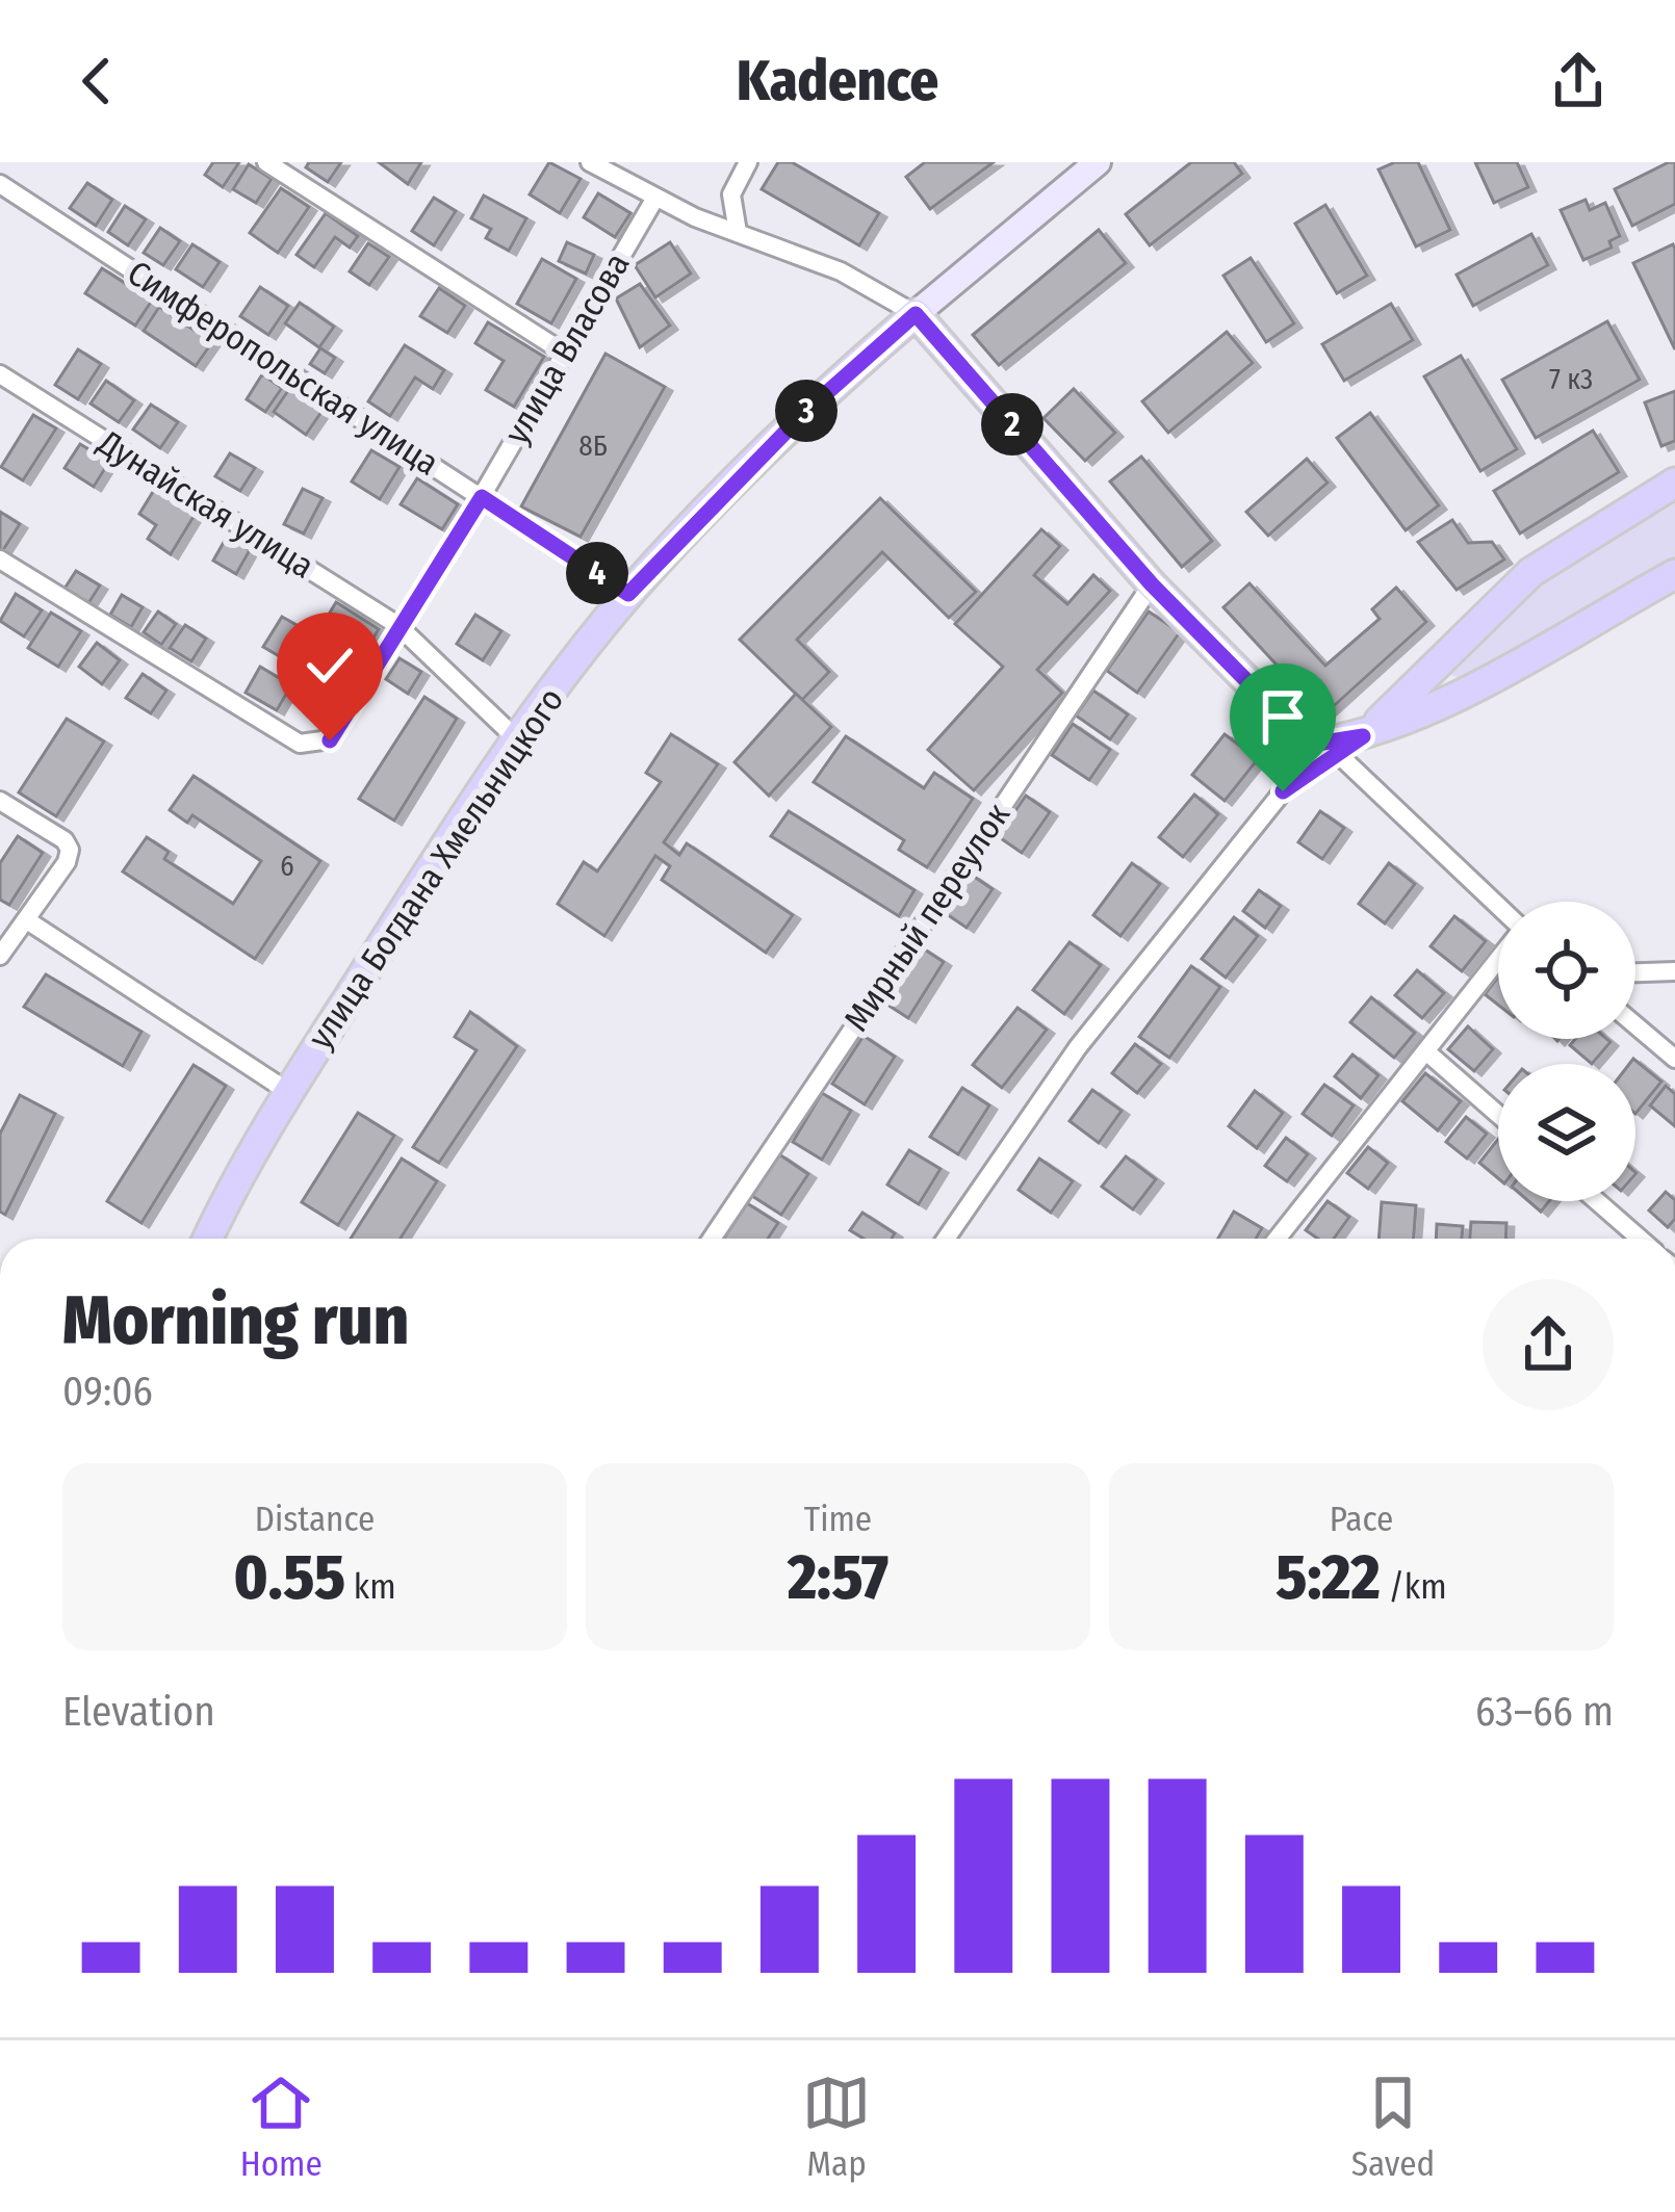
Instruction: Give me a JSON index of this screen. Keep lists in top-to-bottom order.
{
  "streets": {
    "main road": ["улица Богдана Хмельницкого"],
    "street": [
      "улица Власова",
      "Симферопольская улица",
      "Дунайская улица",
      "Мирный переулок"
    ]
  },
  "crossings": [
    ["улица Власова", "Симферопольская улица"],
    ["улица Власова", "Дунайская улица"],
    ["Симферопольская улица", "улица Богдана Хмельницкого"],
    ["Дунайская улица", "улица Богдана Хмельницкого"]
  ],
  "house_numbers": ["7 к3", "8Б", "6"],
  "page": {
    "header": "Kadence",
    "pins": ["3", "2", "4"],
    "heading": ["Morning run", "09:06"],
    "stats": [
      ["Distance", "0.55 km"],
      ["Time", "2:57"],
      ["Pace", "5:22 /km"]
    ],
    "chart": ["Elevation", "63–66 m"],
    "tabs": ["Home", "Map", "Saved"]
  }
}
